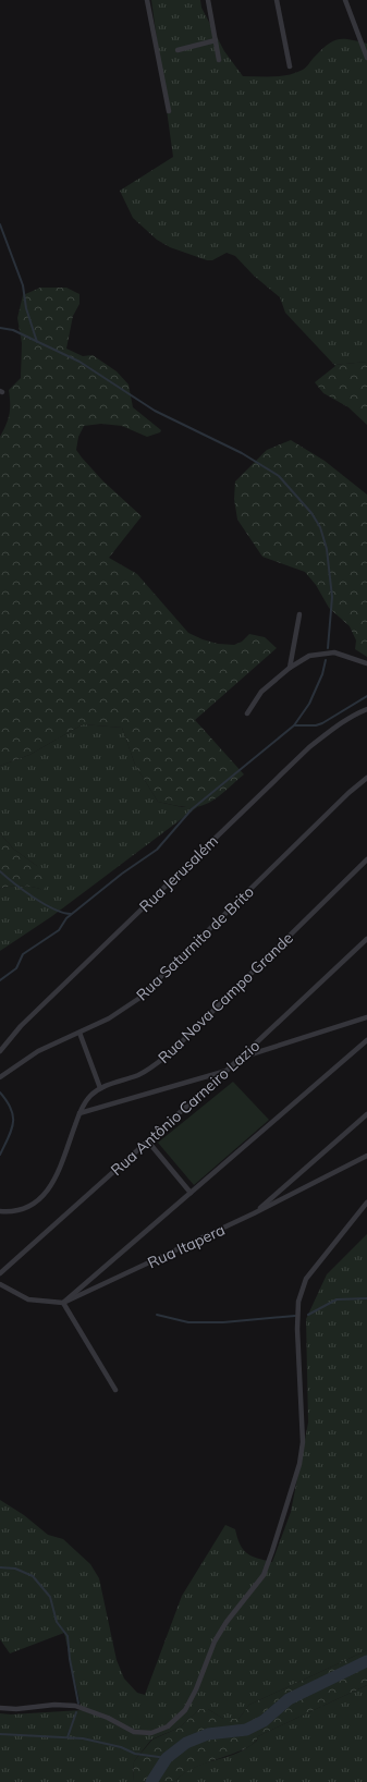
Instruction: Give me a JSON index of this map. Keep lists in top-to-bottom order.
{
  "streets": {
    "street": [
      "Rua Jerusalém",
      "Rua Saturnito de Brito",
      "Rua Nova Campo Grande",
      "Rua Antônio Carneiro Lazio",
      "Rua Itapera"
    ]
  }
}
